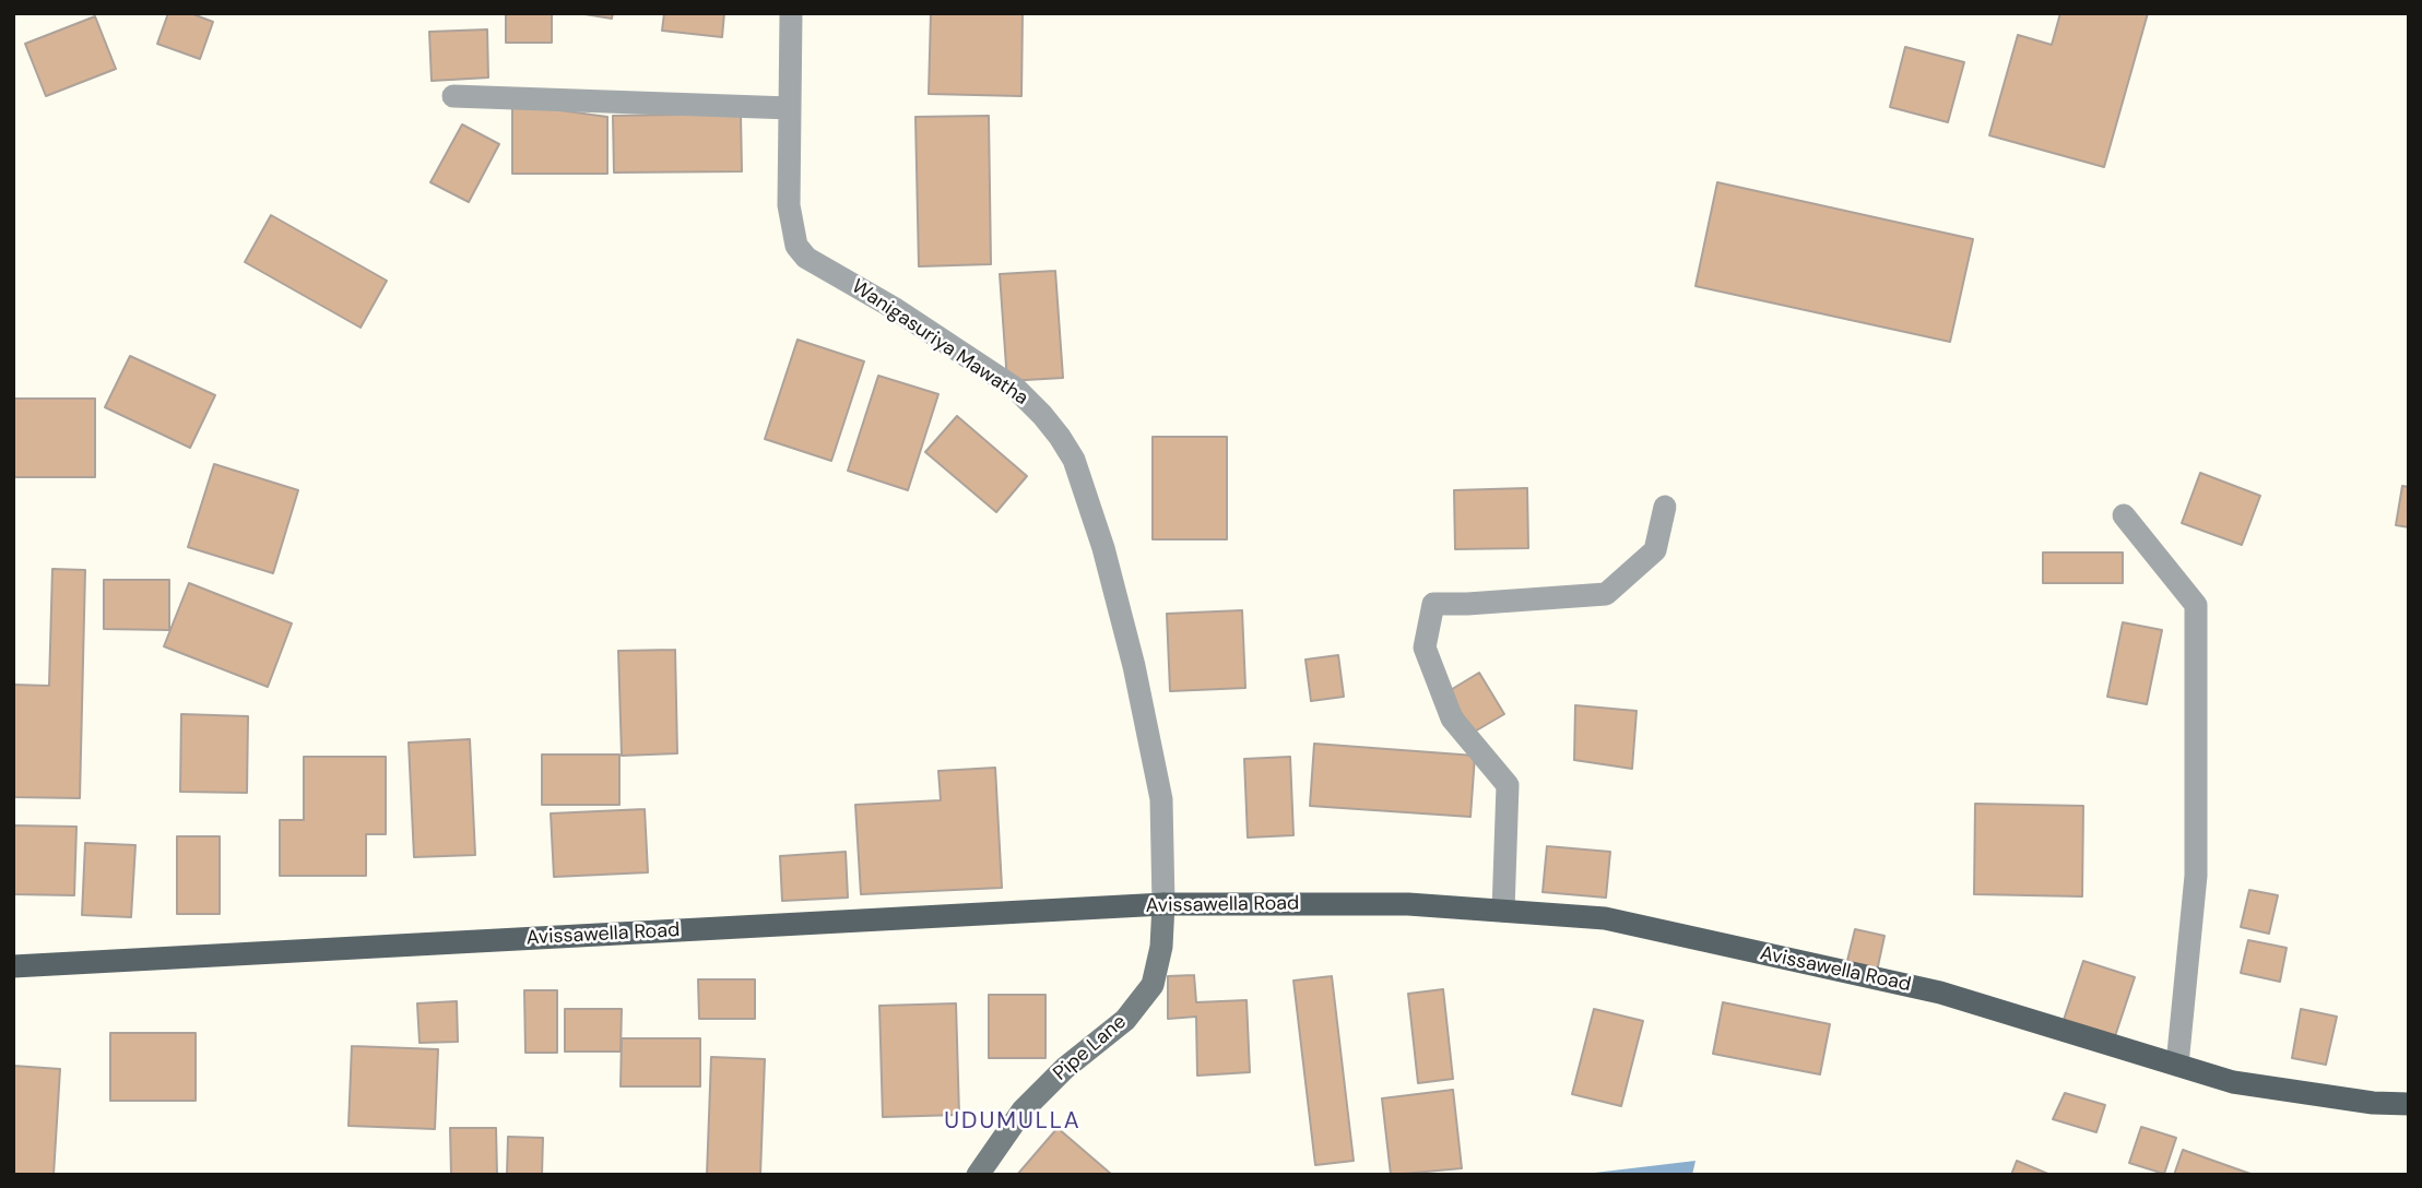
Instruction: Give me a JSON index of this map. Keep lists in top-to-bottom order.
{
  "streets": {
    "main road": ["Avissawella Road"],
    "street": ["Wanigasuriya Mawatha", "Pipe Lane"]
  },
  "crossings": [
    ["Wanigasuriya Mawatha", "Avissawella Road"],
    ["Wanigasuriya Mawatha", "Pipe Lane"],
    ["Avissawella Road", "Pipe Lane"]
  ],
  "districts": ["UDUMULLA"]
}
